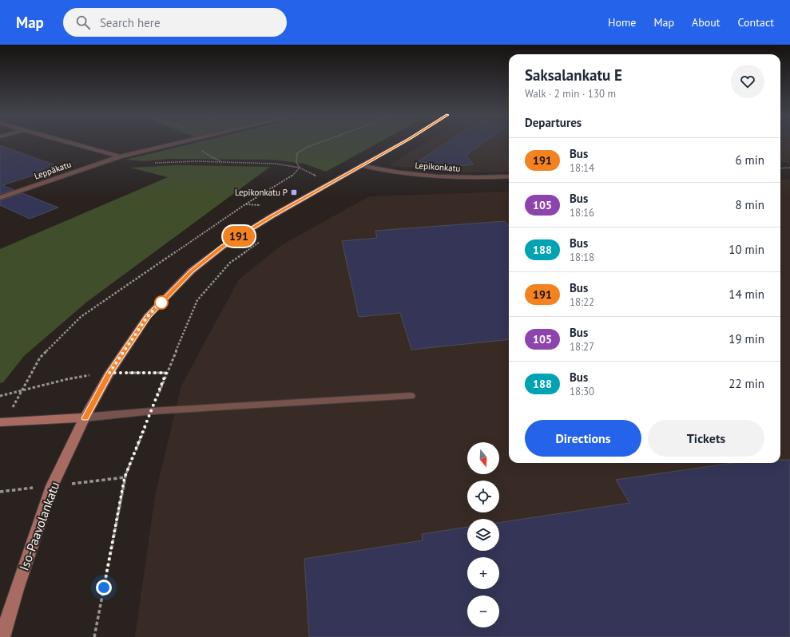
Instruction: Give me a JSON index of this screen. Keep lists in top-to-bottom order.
{
  "streets": {
    "main road": ["Iso-Paavolankatu"],
    "street": ["Lepikonkatu", "Leppäkatu"]
  },
  "crossings": [
    ["Lepikonkatu", "Iso-Paavolankatu"]
  ],
  "places": {
    "transit": ["Lepikonkatu P"]
  },
  "lines": ["bus line 191"],
  "north": "bottom",
  "page": {
    "header": "Map",
    "search": "Search here",
    "nav": [
      "Home",
      "Map",
      "About",
      "Contact"
    ],
    "on_map": "191",
    "heading": [
      ["Saksalankatu E", "Walk · 2 min · 130 m"],
      "Departures"
    ],
    "list": [
      {
        "mark": "191",
        "name": "Bus",
        "note": "18:14",
        "value": "6 min"
      },
      {
        "mark": "105",
        "name": "Bus",
        "note": "18:16",
        "value": "8 min"
      },
      {
        "mark": "188",
        "name": "Bus",
        "note": "18:18",
        "value": "10 min"
      },
      {
        "mark": "191",
        "name": "Bus",
        "note": "18:22",
        "value": "14 min"
      },
      {
        "mark": "105",
        "name": "Bus",
        "note": "18:27",
        "value": "19 min"
      },
      {
        "mark": "188",
        "name": "Bus",
        "note": "18:30",
        "value": "22 min"
      }
    ],
    "buttons": ["Directions", "Tickets"],
    "map_buttons": ["+", "−"]
  }
}
